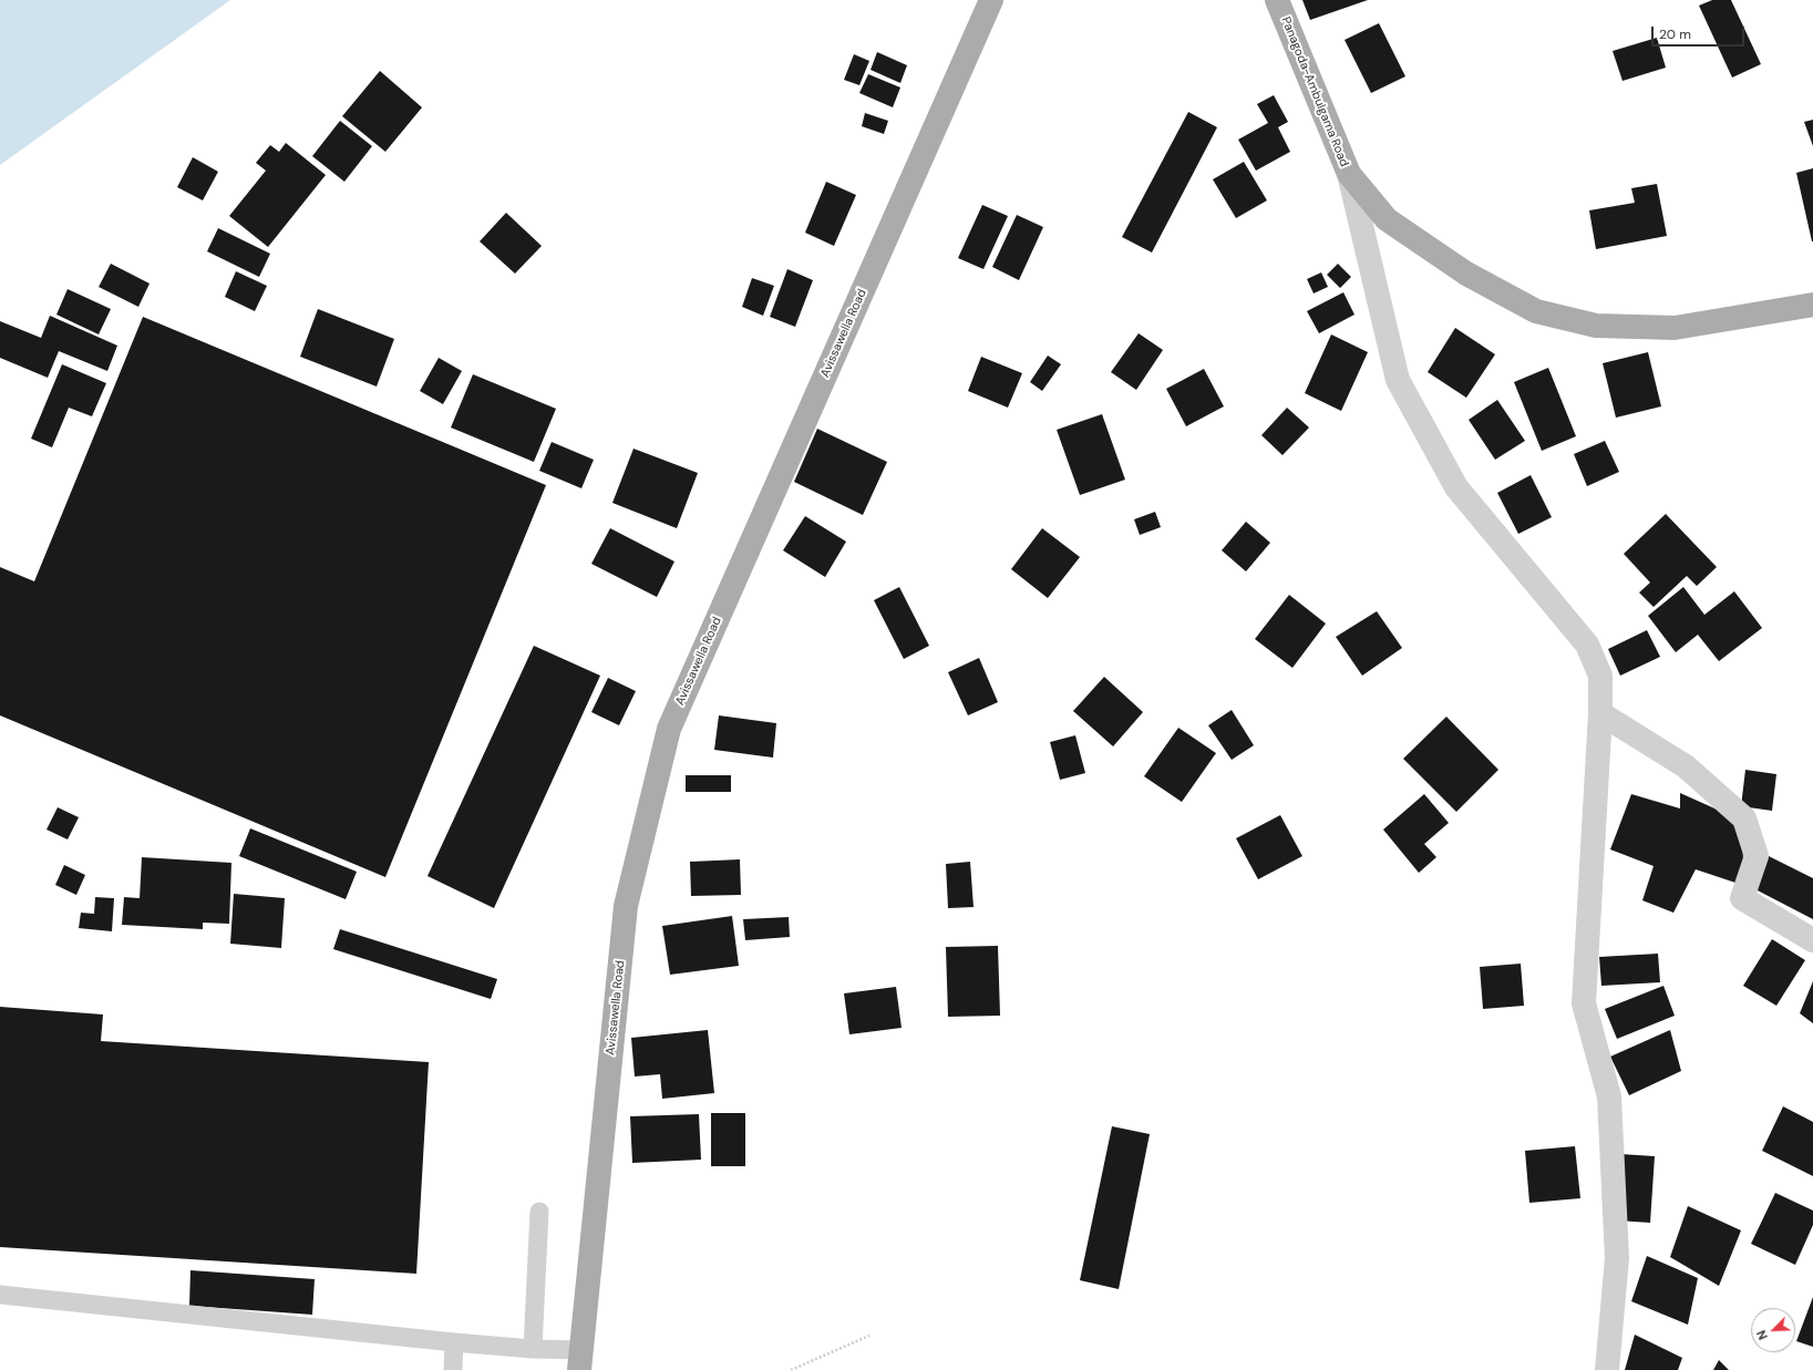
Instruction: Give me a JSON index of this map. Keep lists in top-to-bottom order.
{
  "streets": {
    "main road": ["Panagoda-Ambulgama Road", "Avissawella Road"]
  },
  "scale_bar": "20 m",
  "north": "bottom left"
}
